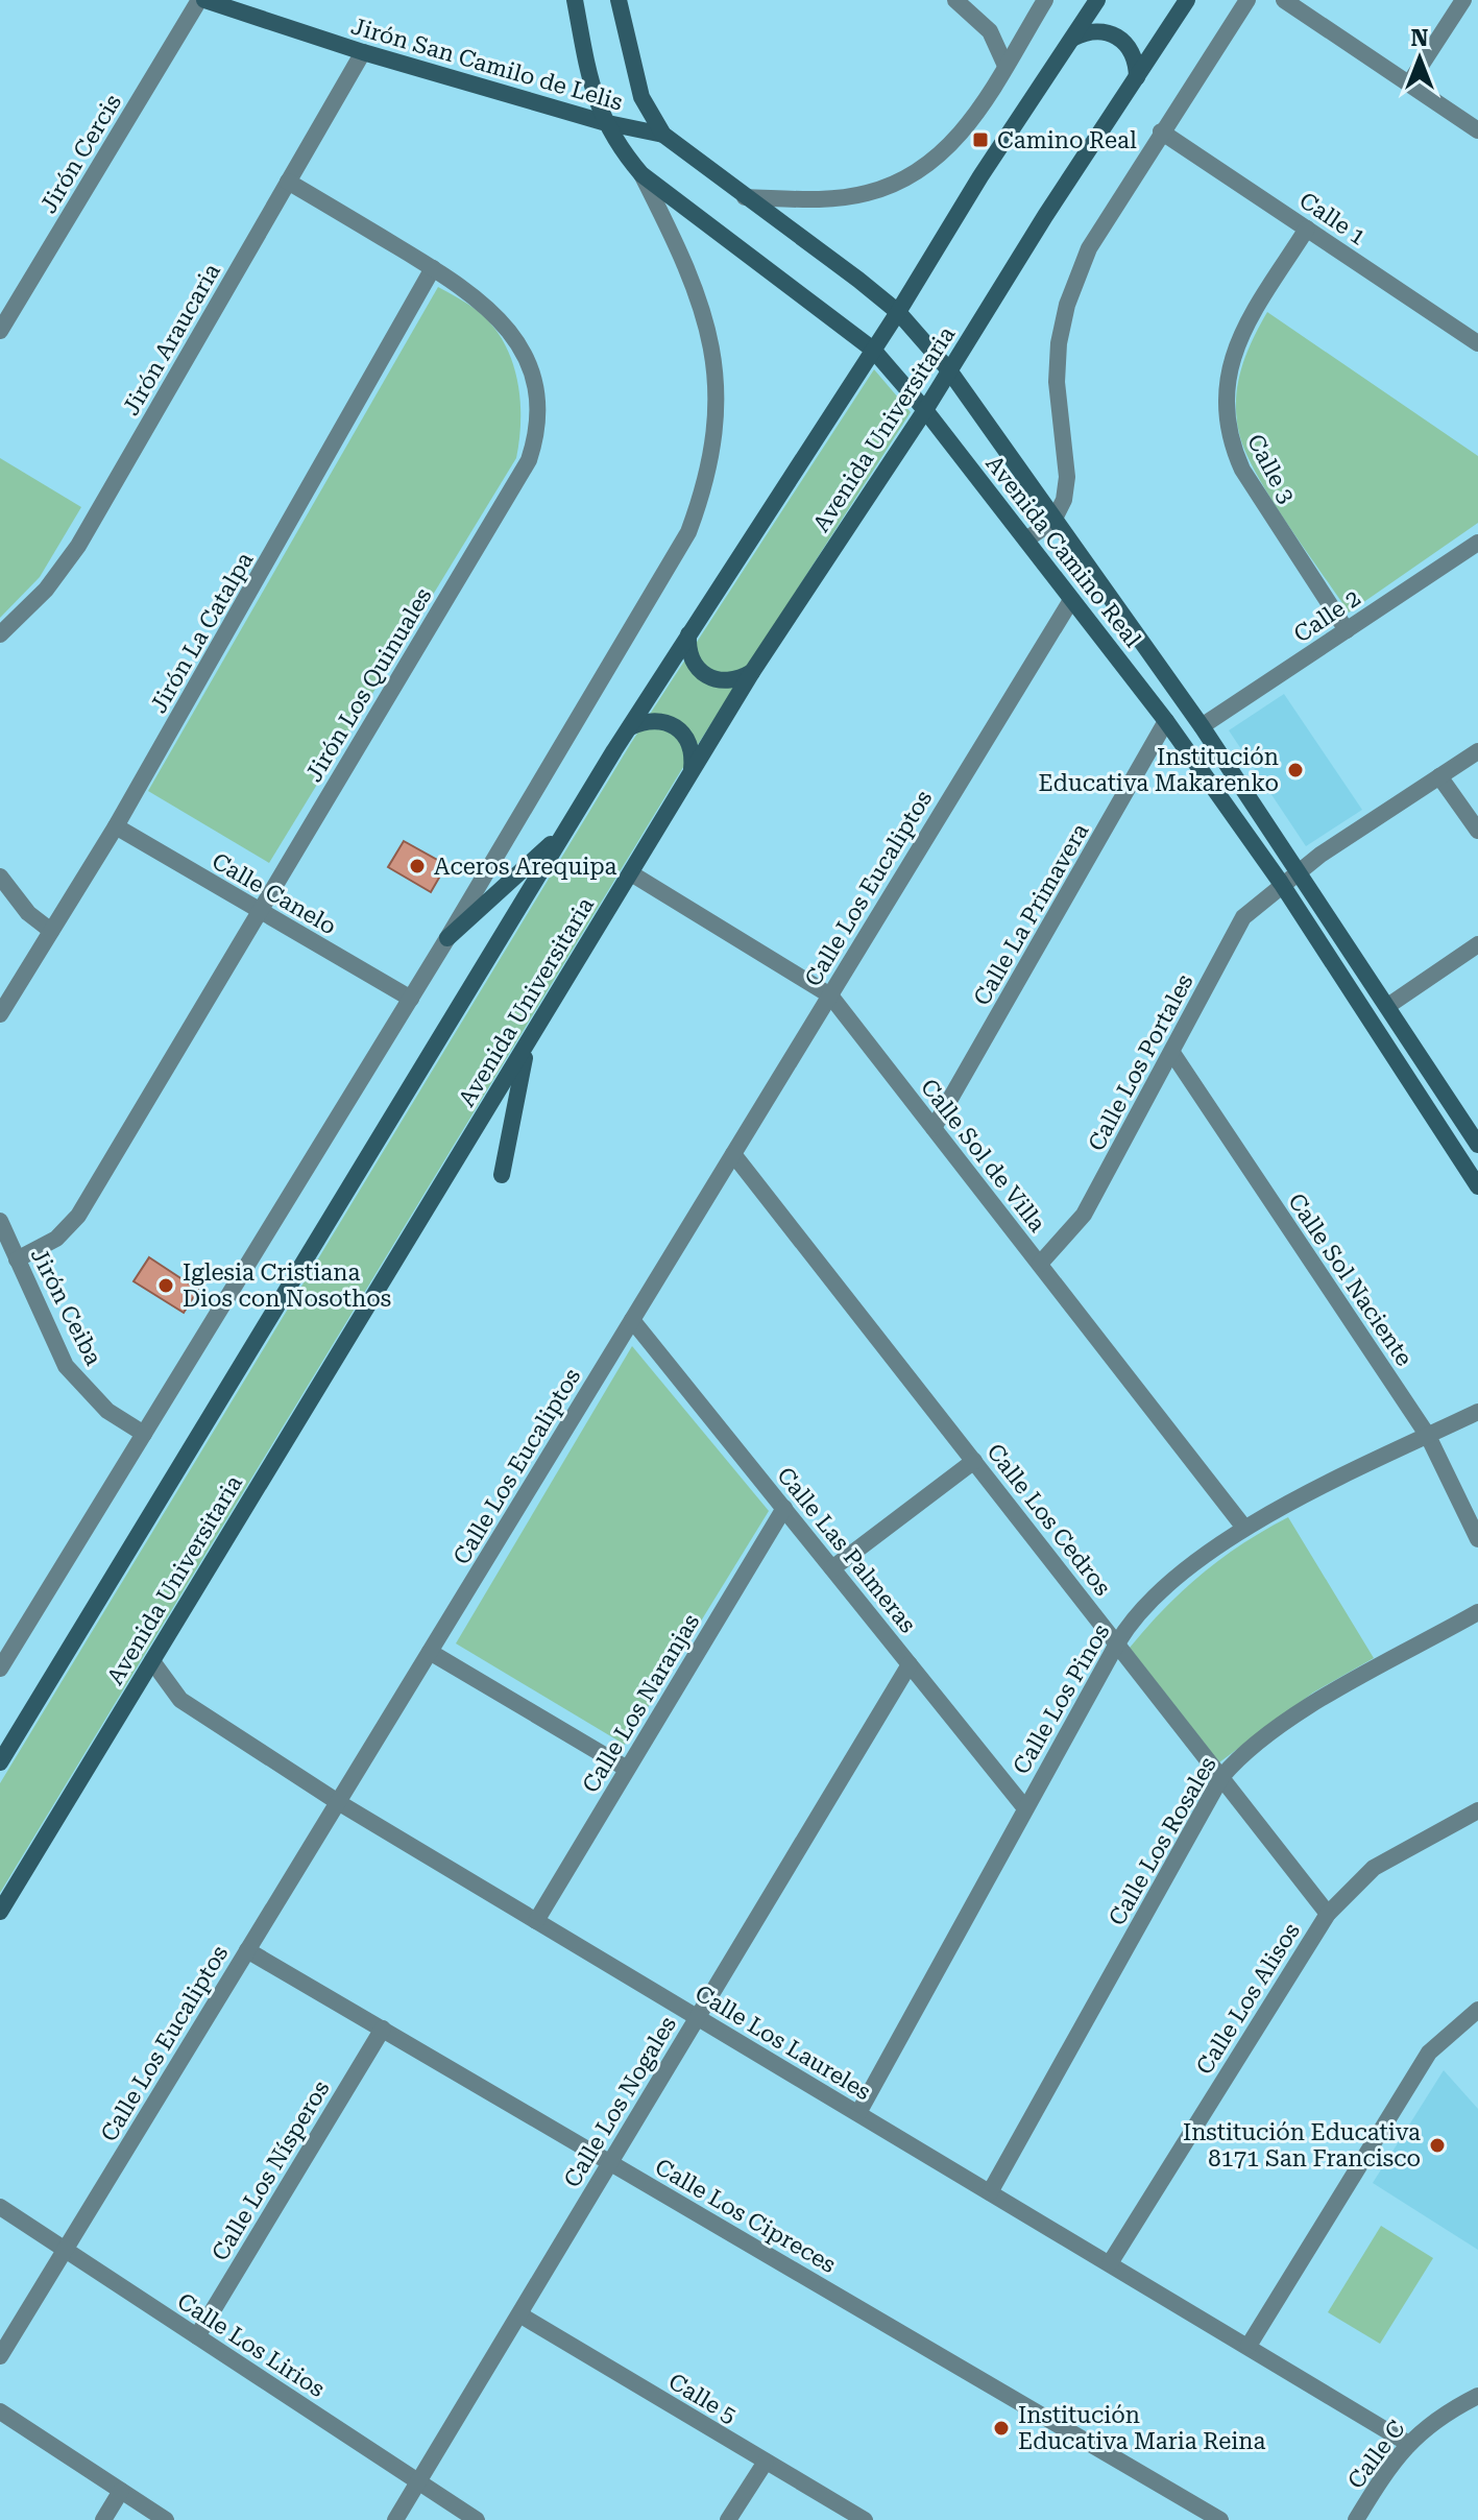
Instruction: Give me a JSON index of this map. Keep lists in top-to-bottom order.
{
  "streets": {
    "main road": ["Jirón San Camilo de Lelis", "Avenida Universitaria", "Avenida Camino Real"],
    "street": [
      "Jirón Cercis",
      "Calle 1",
      "Jirón Araucaria",
      "Calle 3",
      "Calle 2",
      "Jirón La Catalpa",
      "Jirón Los Quinuales",
      "Calle Los Eucaliptos",
      "Calle Canelo",
      "Calle La Primavera",
      "Calle Los Portales",
      "Calle Sol de Villa",
      "Calle Sol Naciente",
      "Jirón Ceiba",
      "Calle Los Cedros",
      "Calle Las Palmeras",
      "Calle Los Pinos",
      "Calle Los Naranjas",
      "Calle Los Rosales",
      "Calle Los Alisos",
      "Calle Los Laureles",
      "Calle Los Nogales",
      "Calle Los Nísperos",
      "Calle Los Cipreces",
      "Calle Los Lirios",
      "Calle 5",
      "Calle C"
    ]
  },
  "crossings": [
    ["Jirón San Camilo de Lelis", "Jirón Cercis"],
    ["Jirón San Camilo de Lelis", "Jirón Araucaria"],
    ["Jirón San Camilo de Lelis", "Avenida Camino Real"],
    ["Calle 1", "Calle 3"],
    ["Jirón Araucaria", "Jirón Los Quinuales"],
    ["Avenida Universitaria", "Avenida Camino Real"],
    ["Avenida Universitaria", "Calle Sol de Villa"],
    ["Avenida Universitaria", "Calle Los Laureles"],
    ["Calle 3", "Calle 2"],
    ["Avenida Camino Real", "Calle 2"],
    ["Avenida Camino Real", "Calle Los Eucaliptos"],
    ["Avenida Camino Real", "Calle La Primavera"],
    ["Avenida Camino Real", "Calle Los Portales"],
    ["Jirón La Catalpa", "Jirón Los Quinuales"],
    ["Jirón La Catalpa", "Calle Canelo"],
    ["Jirón Los Quinuales", "Calle Canelo"],
    ["Jirón Los Quinuales", "Jirón Ceiba"],
    ["Calle Los Eucaliptos", "Calle Sol de Villa"],
    ["Calle Los Eucaliptos", "Calle Los Cedros"],
    ["Calle Los Eucaliptos", "Calle Las Palmeras"],
    ["Calle Los Eucaliptos", "Calle Los Laureles"],
    ["Calle Los Eucaliptos", "Calle Los Cipreces"],
    ["Calle Los Eucaliptos", "Calle Los Lirios"],
    ["Calle La Primavera", "Calle Sol de Villa"],
    ["Calle Los Portales", "Calle Sol de Villa"],
    ["Calle Los Portales", "Calle Sol Naciente"],
    ["Calle Sol de Villa", "Calle Los Pinos"],
    ["Calle Sol Naciente", "Calle Los Pinos"],
    ["Calle Los Cedros", "Calle Los Pinos"],
    ["Calle Los Cedros", "Calle Los Rosales"],
    ["Calle Los Cedros", "Calle Los Alisos"],
    ["Calle Las Palmeras", "Calle Los Pinos"],
    ["Calle Las Palmeras", "Calle Los Naranjas"],
    ["Calle Las Palmeras", "Calle Los Nogales"],
    ["Calle Los Pinos", "Calle Los Laureles"],
    ["Calle Los Naranjas", "Calle Los Laureles"],
    ["Calle Los Rosales", "Calle Los Laureles"],
    ["Calle Los Alisos", "Calle Los Laureles"],
    ["Calle Los Laureles", "Calle Los Nogales"],
    ["Calle Los Laureles", "Calle C"],
    ["Calle Los Nogales", "Calle Los Cipreces"],
    ["Calle Los Nogales", "Calle Los Lirios"],
    ["Calle Los Nogales", "Calle 5"],
    ["Calle Los Nísperos", "Calle Los Cipreces"],
    ["Calle Los Nísperos", "Calle Los Lirios"]
  ],
  "places": {
    "transit": ["Camino Real"],
    "other": [
      "Institución Educativa Makarenko",
      "Aceros Arequipa",
      "Iglesia Cristiana Dios con Nosothos",
      "Institución Educativa 8171 San Francisco",
      "Institución Educativa Maria Reina"
    ]
  },
  "north": "top"
}
